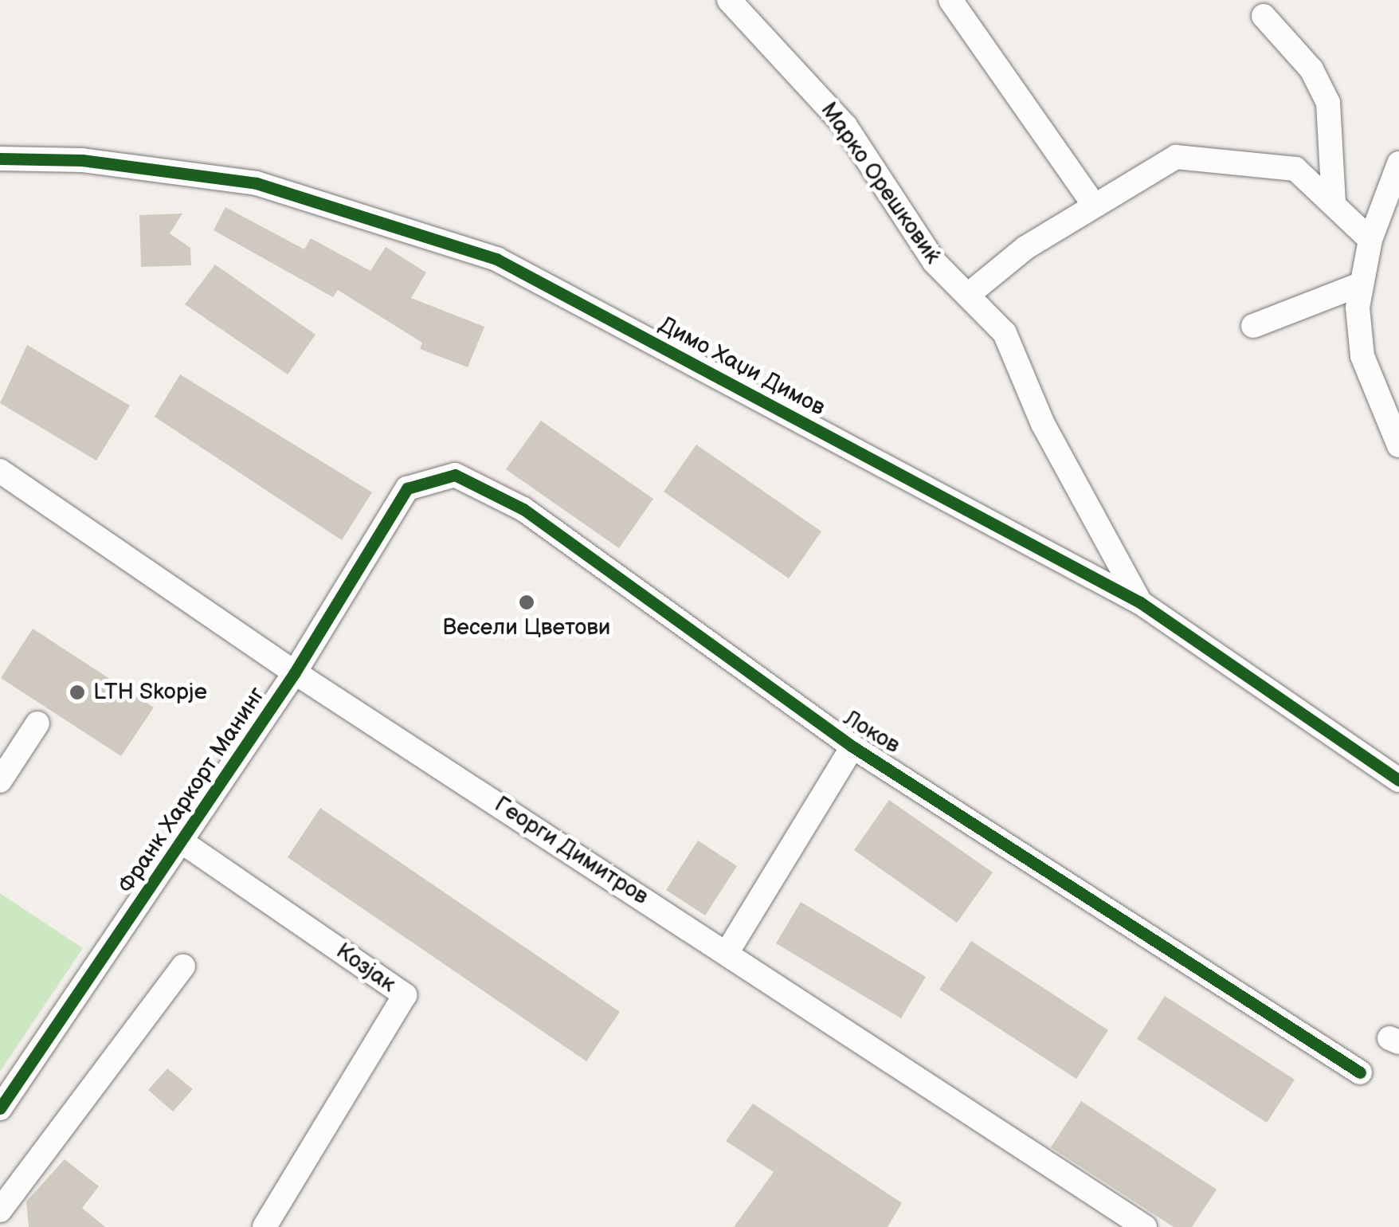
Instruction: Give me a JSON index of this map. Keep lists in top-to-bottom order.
{
  "streets": {
    "street": [
      "Марко Орешковиќ",
      "Димо Хаџи Димов",
      "Локов",
      "Франк Харкорт Манинг",
      "Георги Димитров",
      "Козјак"
    ]
  },
  "crossings": [
    ["Марко Орешковиќ", "Димо Хаџи Димов"],
    ["Локов", "Франк Харкорт Манинг"],
    ["Франк Харкорт Манинг", "Георги Димитров"],
    ["Франк Харкорт Манинг", "Козјак"]
  ],
  "places": ["Весели Цветови", "LTH Skopje"]
}
